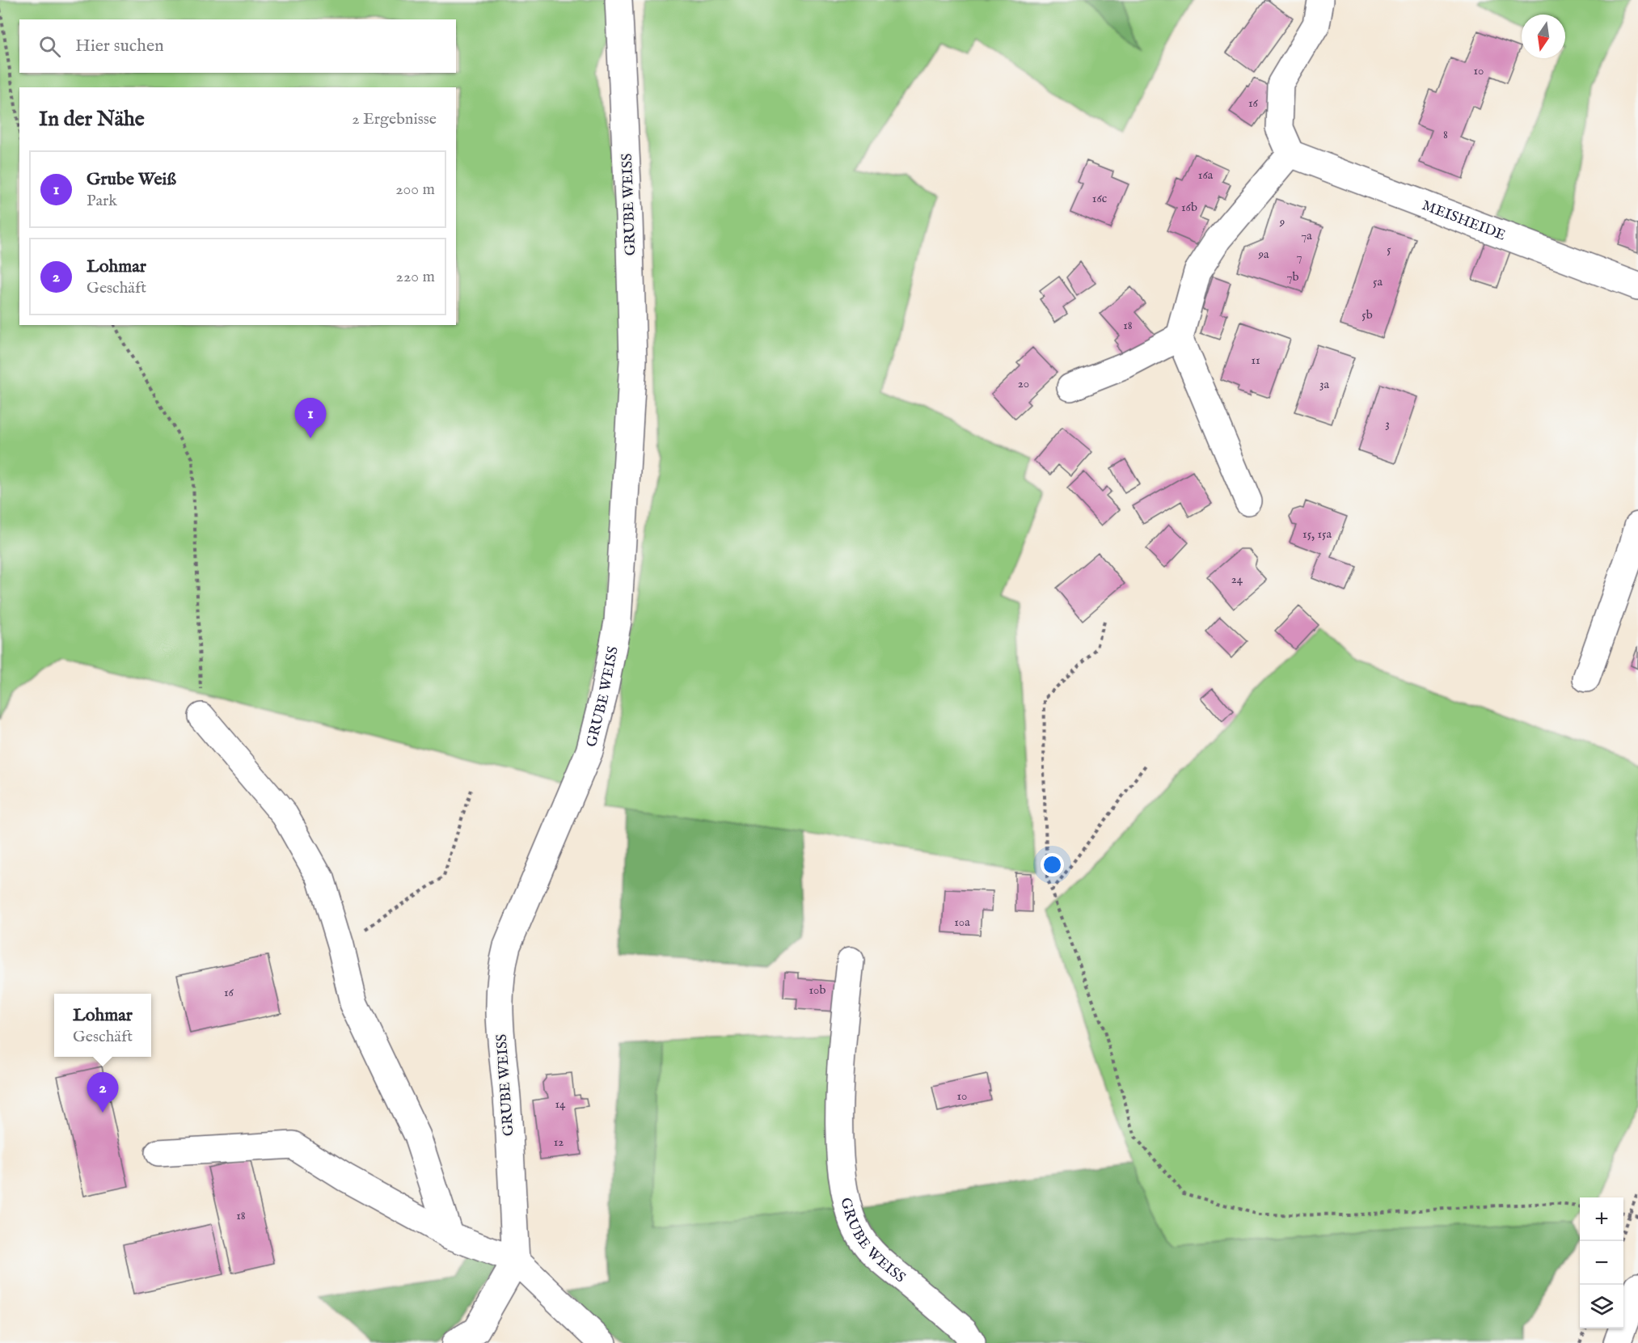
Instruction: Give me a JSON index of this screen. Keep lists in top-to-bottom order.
{
  "streets": {
    "street": ["GRUBE WEISS", "MEISHEIDE"]
  },
  "house_numbers": [
    "10",
    "16",
    "8",
    "16a",
    "16c",
    "16b",
    "9",
    "7a",
    "5",
    "9a",
    "7",
    "7b",
    "5a",
    "5b",
    "18",
    "11",
    "20",
    "3a",
    "3",
    "15, 15a",
    "24",
    "10a",
    "10b",
    "16",
    "10",
    "14",
    "12",
    "18"
  ],
  "north": "bottom",
  "page": {
    "search": "Hier suchen",
    "heading": ["In der Nähe", "2 Ergebnisse"],
    "list": [
      {
        "mark": "1",
        "name": "Grube Weiß",
        "note": "Park",
        "value": "200 m"
      },
      {
        "mark": "2",
        "name": "Lohmar",
        "note": "Geschäft",
        "value": "220 m"
      }
    ],
    "pins": ["1", "2"],
    "popup": ["Lohmar", "Geschäft"],
    "map_buttons": ["+", "−"]
  }
}
